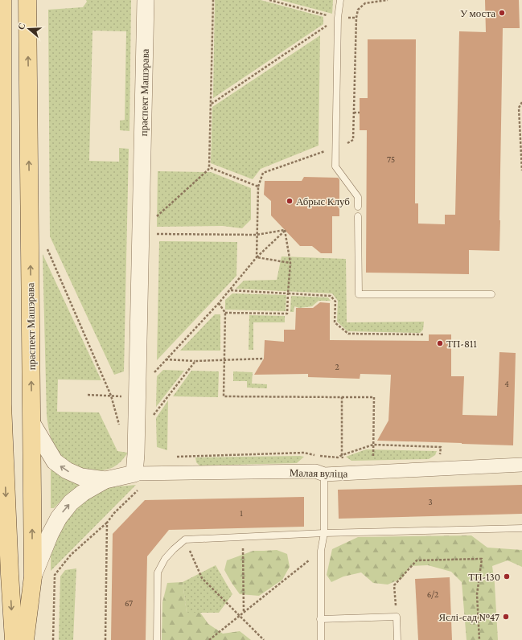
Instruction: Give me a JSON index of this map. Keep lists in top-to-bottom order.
{
  "streets": {
    "main road": ["праспект Машэрава"],
    "street": ["Малая вуліца"]
  },
  "crossings": [
    ["праспект Машэрава", "Малая вуліца"]
  ],
  "places": [
    "У моста",
    "Абрыс Клуб",
    "ТП-811",
    "ТП-130",
    "Яслі-сад №47"
  ],
  "house_numbers": [
    "75",
    "2",
    "4",
    "3",
    "1",
    "6/2",
    "67"
  ],
  "north": "left"
}
